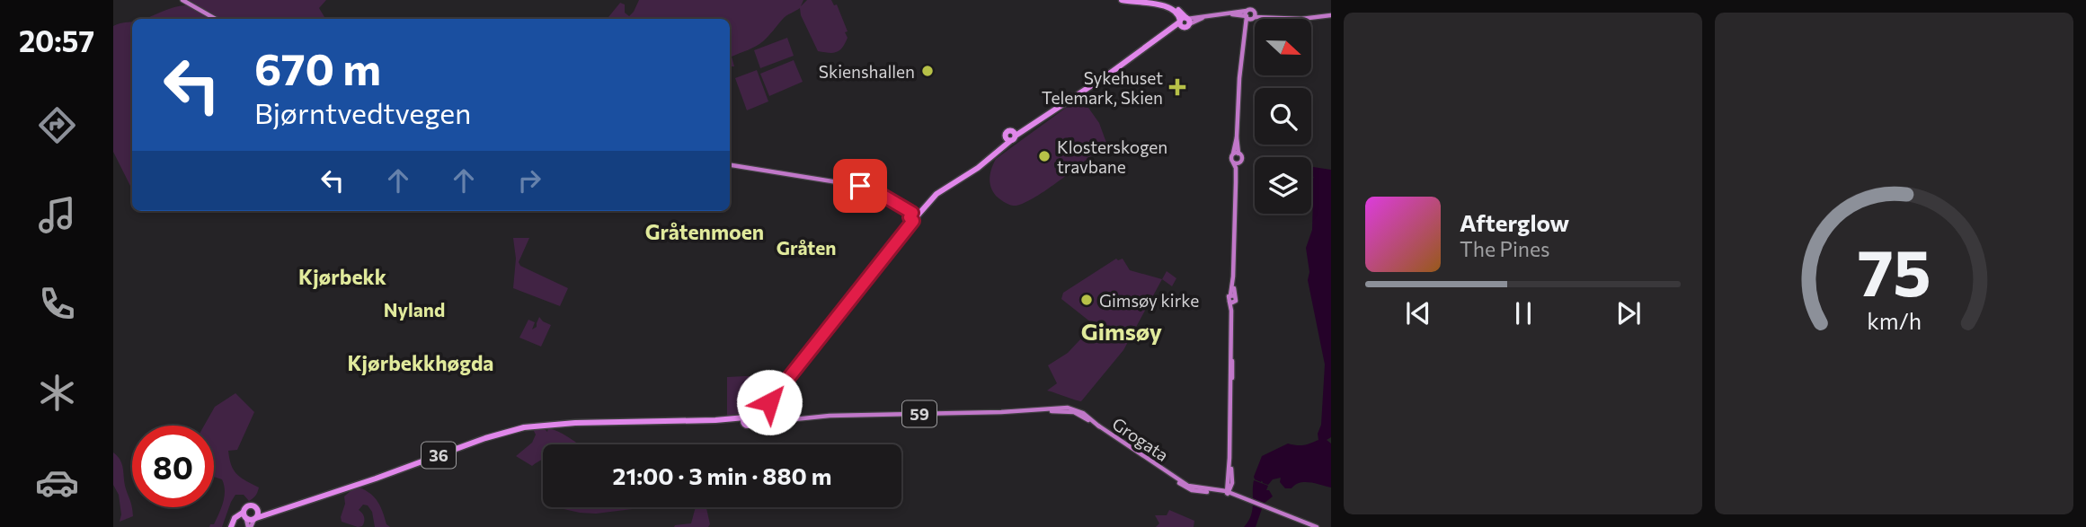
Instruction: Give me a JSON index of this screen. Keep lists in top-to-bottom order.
{
  "streets": {
    "highway": ["36"],
    "main road": ["59", "Grogata"]
  },
  "crossings": [
    ["59", "Grogata"],
    ["Grogata", "36"]
  ],
  "districts": [
    "Gråtenmoen",
    "Gråten",
    "Kjørbekk",
    "Nyland",
    "Gimsøy",
    "Kjørbekkhøgda"
  ],
  "places": {
    "other": ["Skienshallen", "Klosterskogen travbane", "Gimsøy kirke"],
    "health": ["Sykehuset Telemark, Skien"]
  },
  "north": "right",
  "page": {
    "tabs": "20:57",
    "turn": ["670 m", "Bjørntvedtvegen"],
    "song": ["Afterglow", "The Pines"],
    "limit": "80",
    "trip": "21:00 · 3 min · 880 m",
    "gauge": ["75", "km/h"]
  }
}
